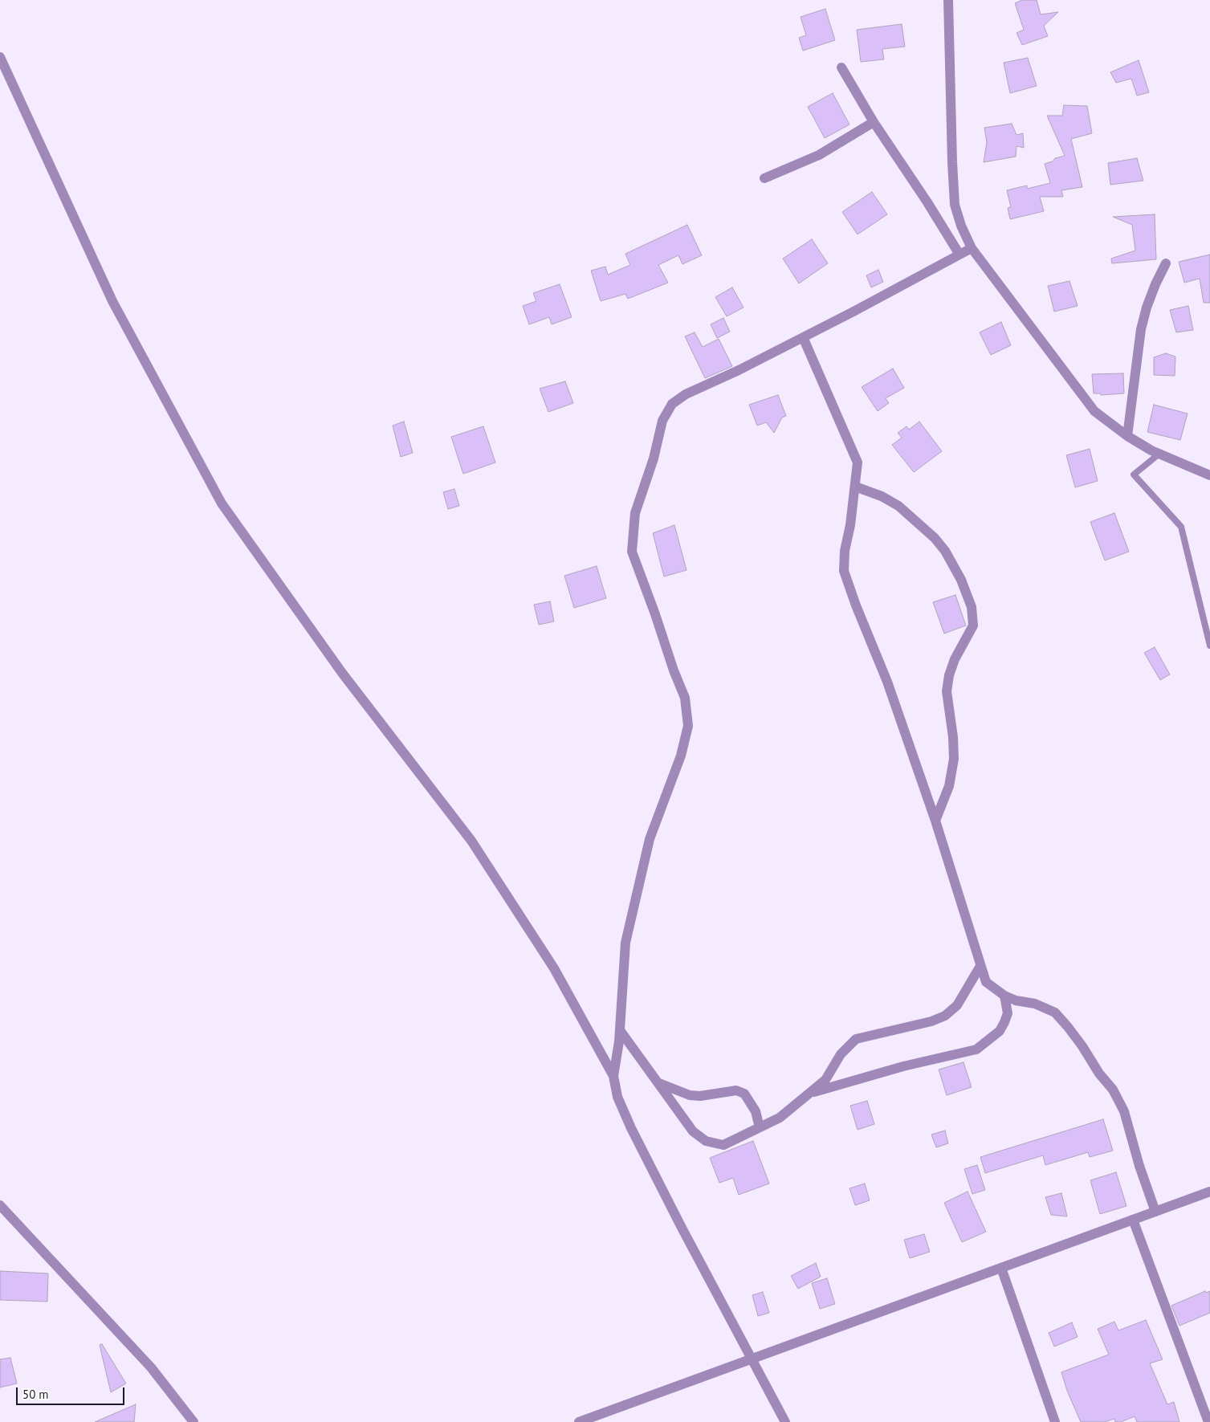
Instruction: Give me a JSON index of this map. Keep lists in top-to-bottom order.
{
  "scale_bar": "50 m"
}
